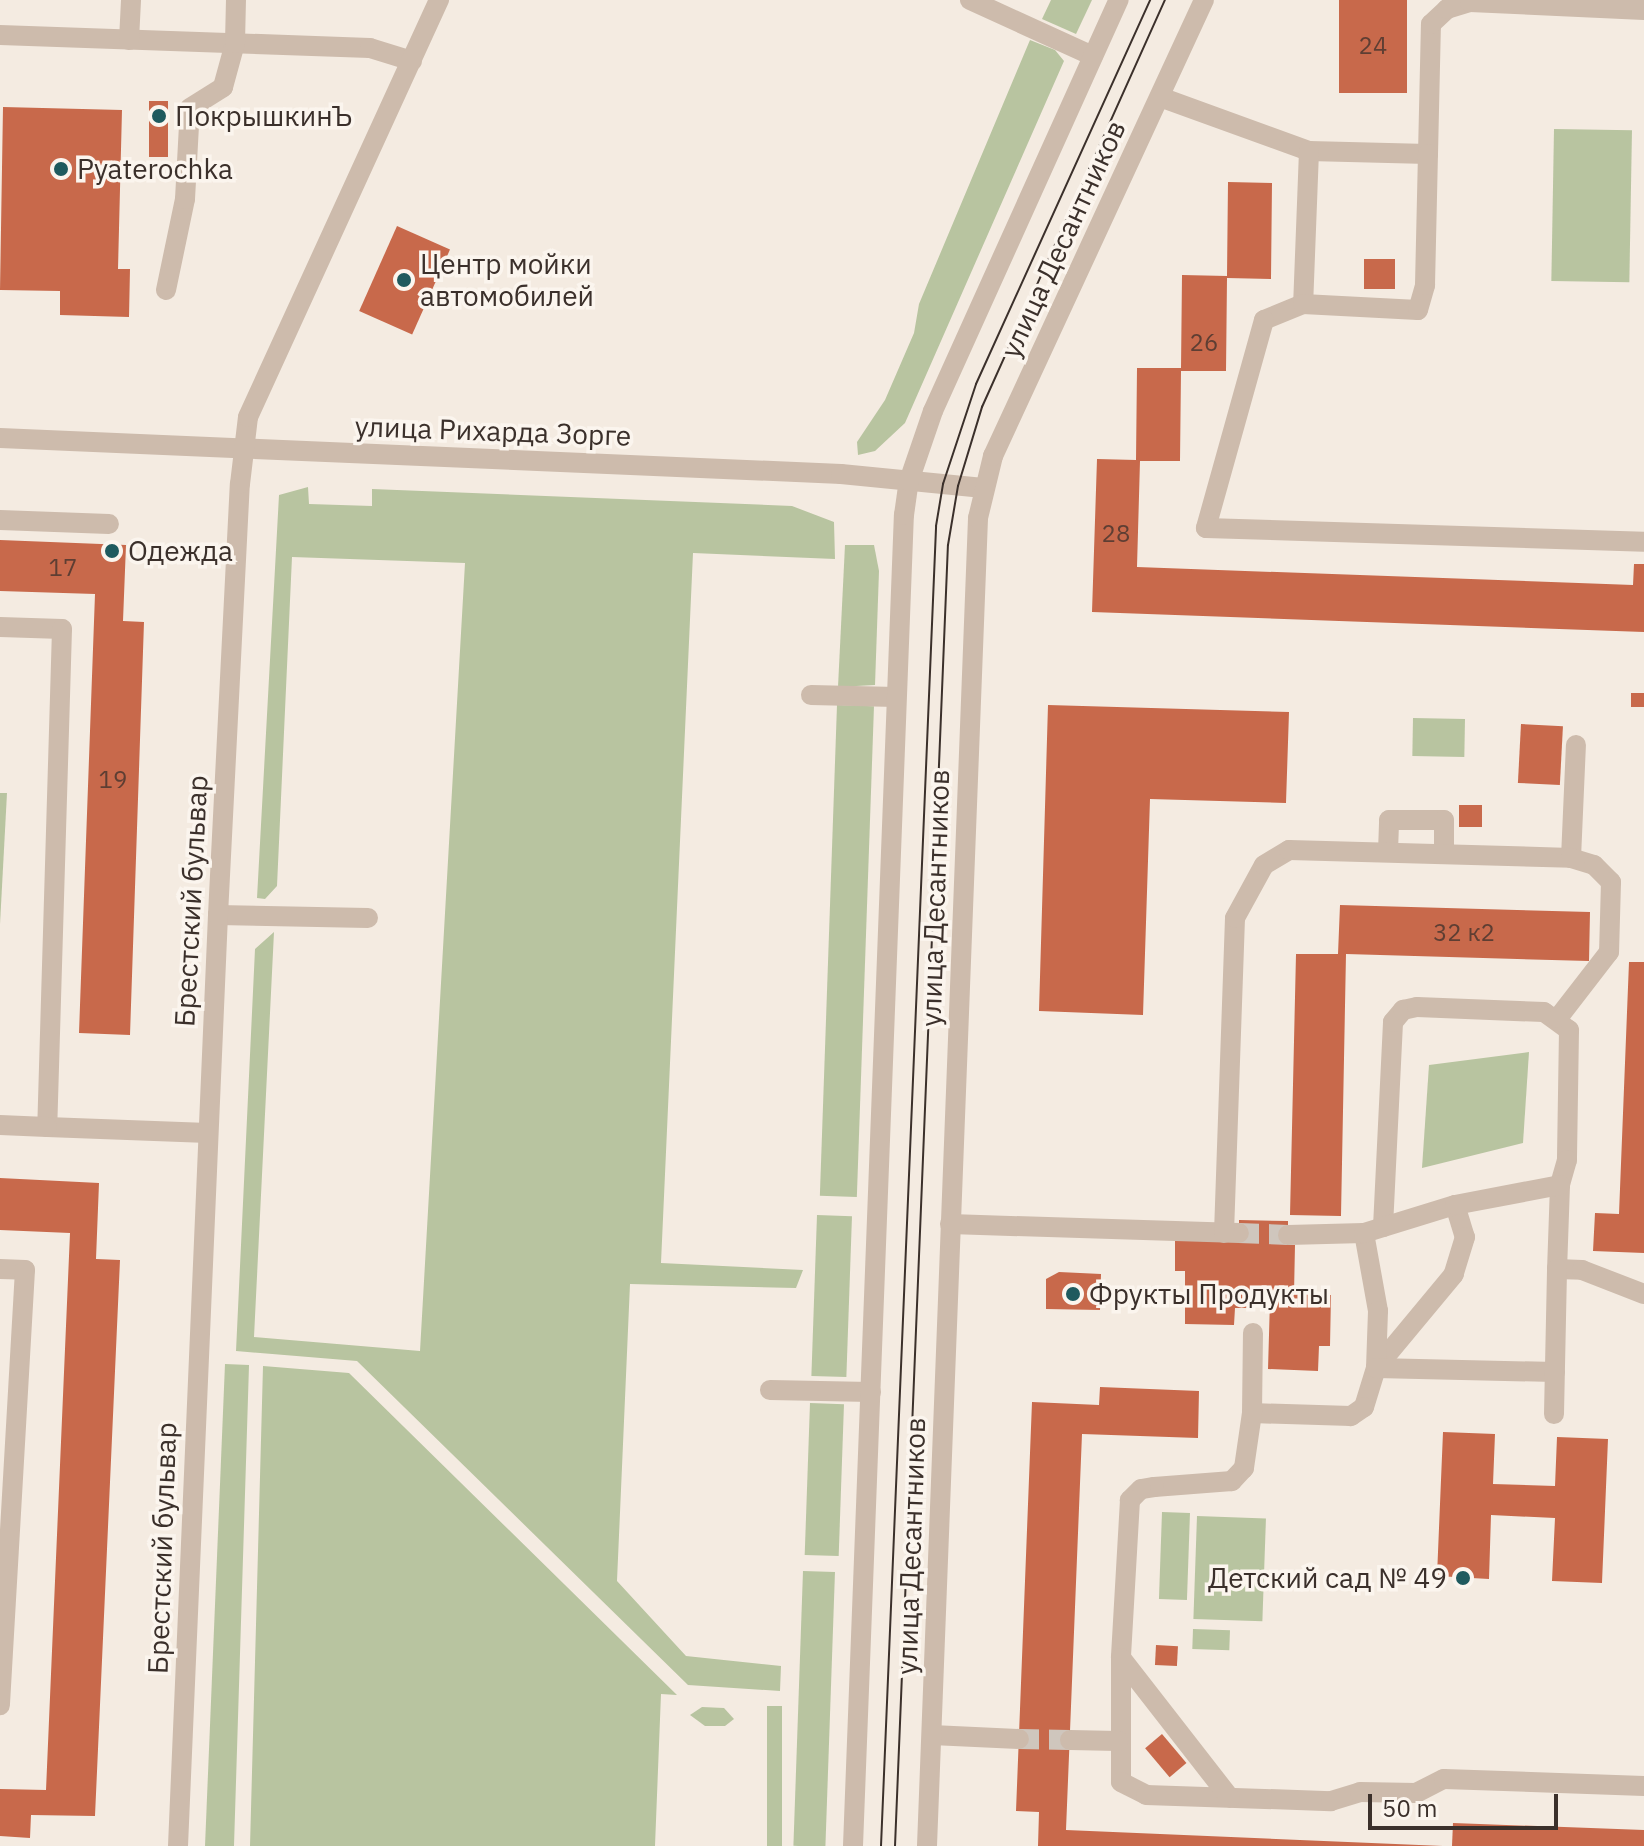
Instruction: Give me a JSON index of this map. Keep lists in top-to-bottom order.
{
  "streets": {
    "street": ["улица Десантников", "улица Рихарда Зорге", "Брестский бульвар"]
  },
  "crossings": [
    ["улица Десантников", "улица Рихарда Зорге"],
    ["улица Рихарда Зорге", "Брестский бульвар"]
  ],
  "places": [
    "ПокрышкинЪ",
    "Pyaterochka",
    "Центр мойки автомобилей",
    "Одежда",
    "Фрукты Продукты",
    "Детский сад № 49"
  ],
  "house_numbers": [
    "24",
    "26",
    "28",
    "17",
    "19",
    "32 к2"
  ],
  "scale_bar": "50 m"
}
